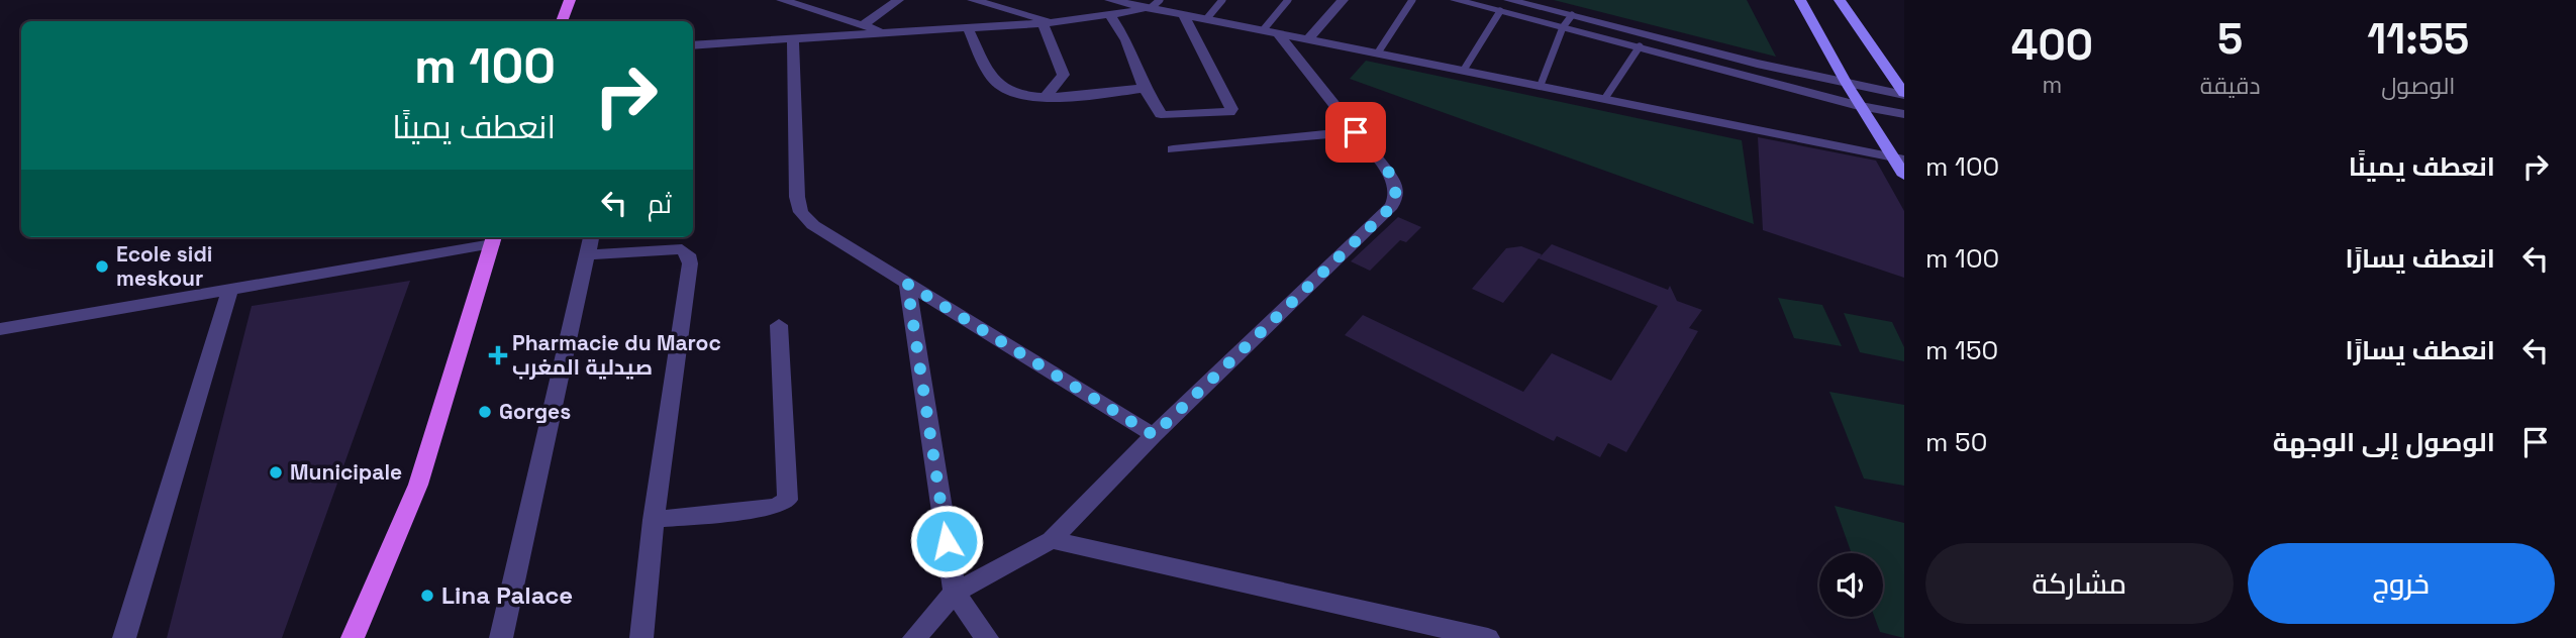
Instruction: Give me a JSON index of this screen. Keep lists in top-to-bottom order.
{
  "places": {
    "other": [
      "Ecole sidi meskour",
      "Gorges",
      "Municipale",
      "Lina Palace"
    ],
    "health": ["Pharmacie du Maroc صيدلية المغرب"]
  },
  "page": {
    "eta": [
      "11:55",
      "الوصول",
      "5",
      "دقيقة",
      "400",
      "m"
    ],
    "turn": ["100 m", "انعطف يمينًا"],
    "list": [
      {
        "name": "انعطف يمينًا",
        "value": "100 m"
      },
      {
        "name": "انعطف يسارًا",
        "value": "100 m"
      },
      {
        "name": "انعطف يسارًا",
        "value": "150 m"
      },
      {
        "name": "الوصول إلى الوجهة",
        "value": "50 m"
      }
    ],
    "then": "ثم",
    "buttons": ["خروج", "مشاركة"]
  }
}
